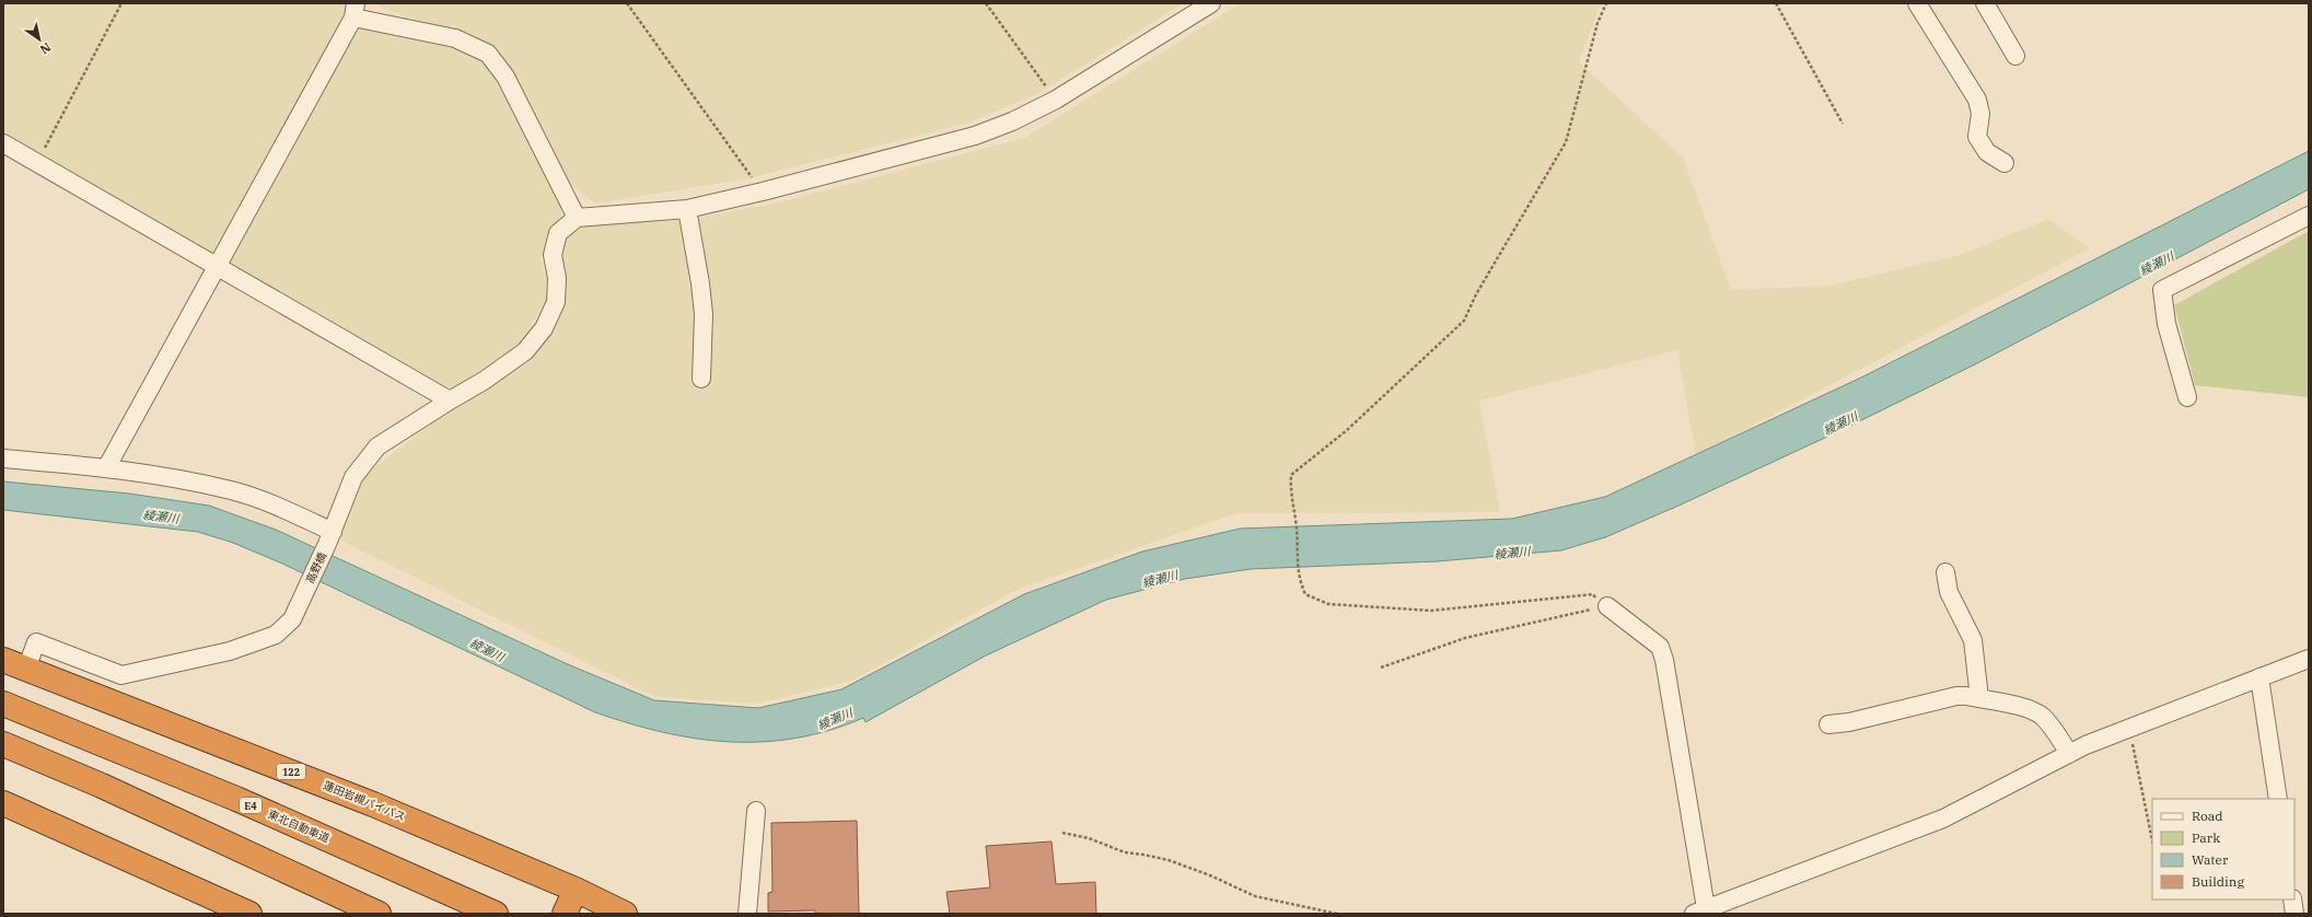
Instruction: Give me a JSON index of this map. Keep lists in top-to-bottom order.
{
  "streets": {
    "highway": [
      "122",
      "蓮田岩槻バイパス",
      "E4",
      "東北自動車道"
    ],
    "street": ["高野橋"]
  },
  "crossings": [
    ["高野橋", "蓮田岩槻バイパス"]
  ],
  "water": ["綾瀬川"],
  "legend": [
    "Road",
    "Park",
    "Water",
    "Building"
  ],
  "north": "bottom right"
}
